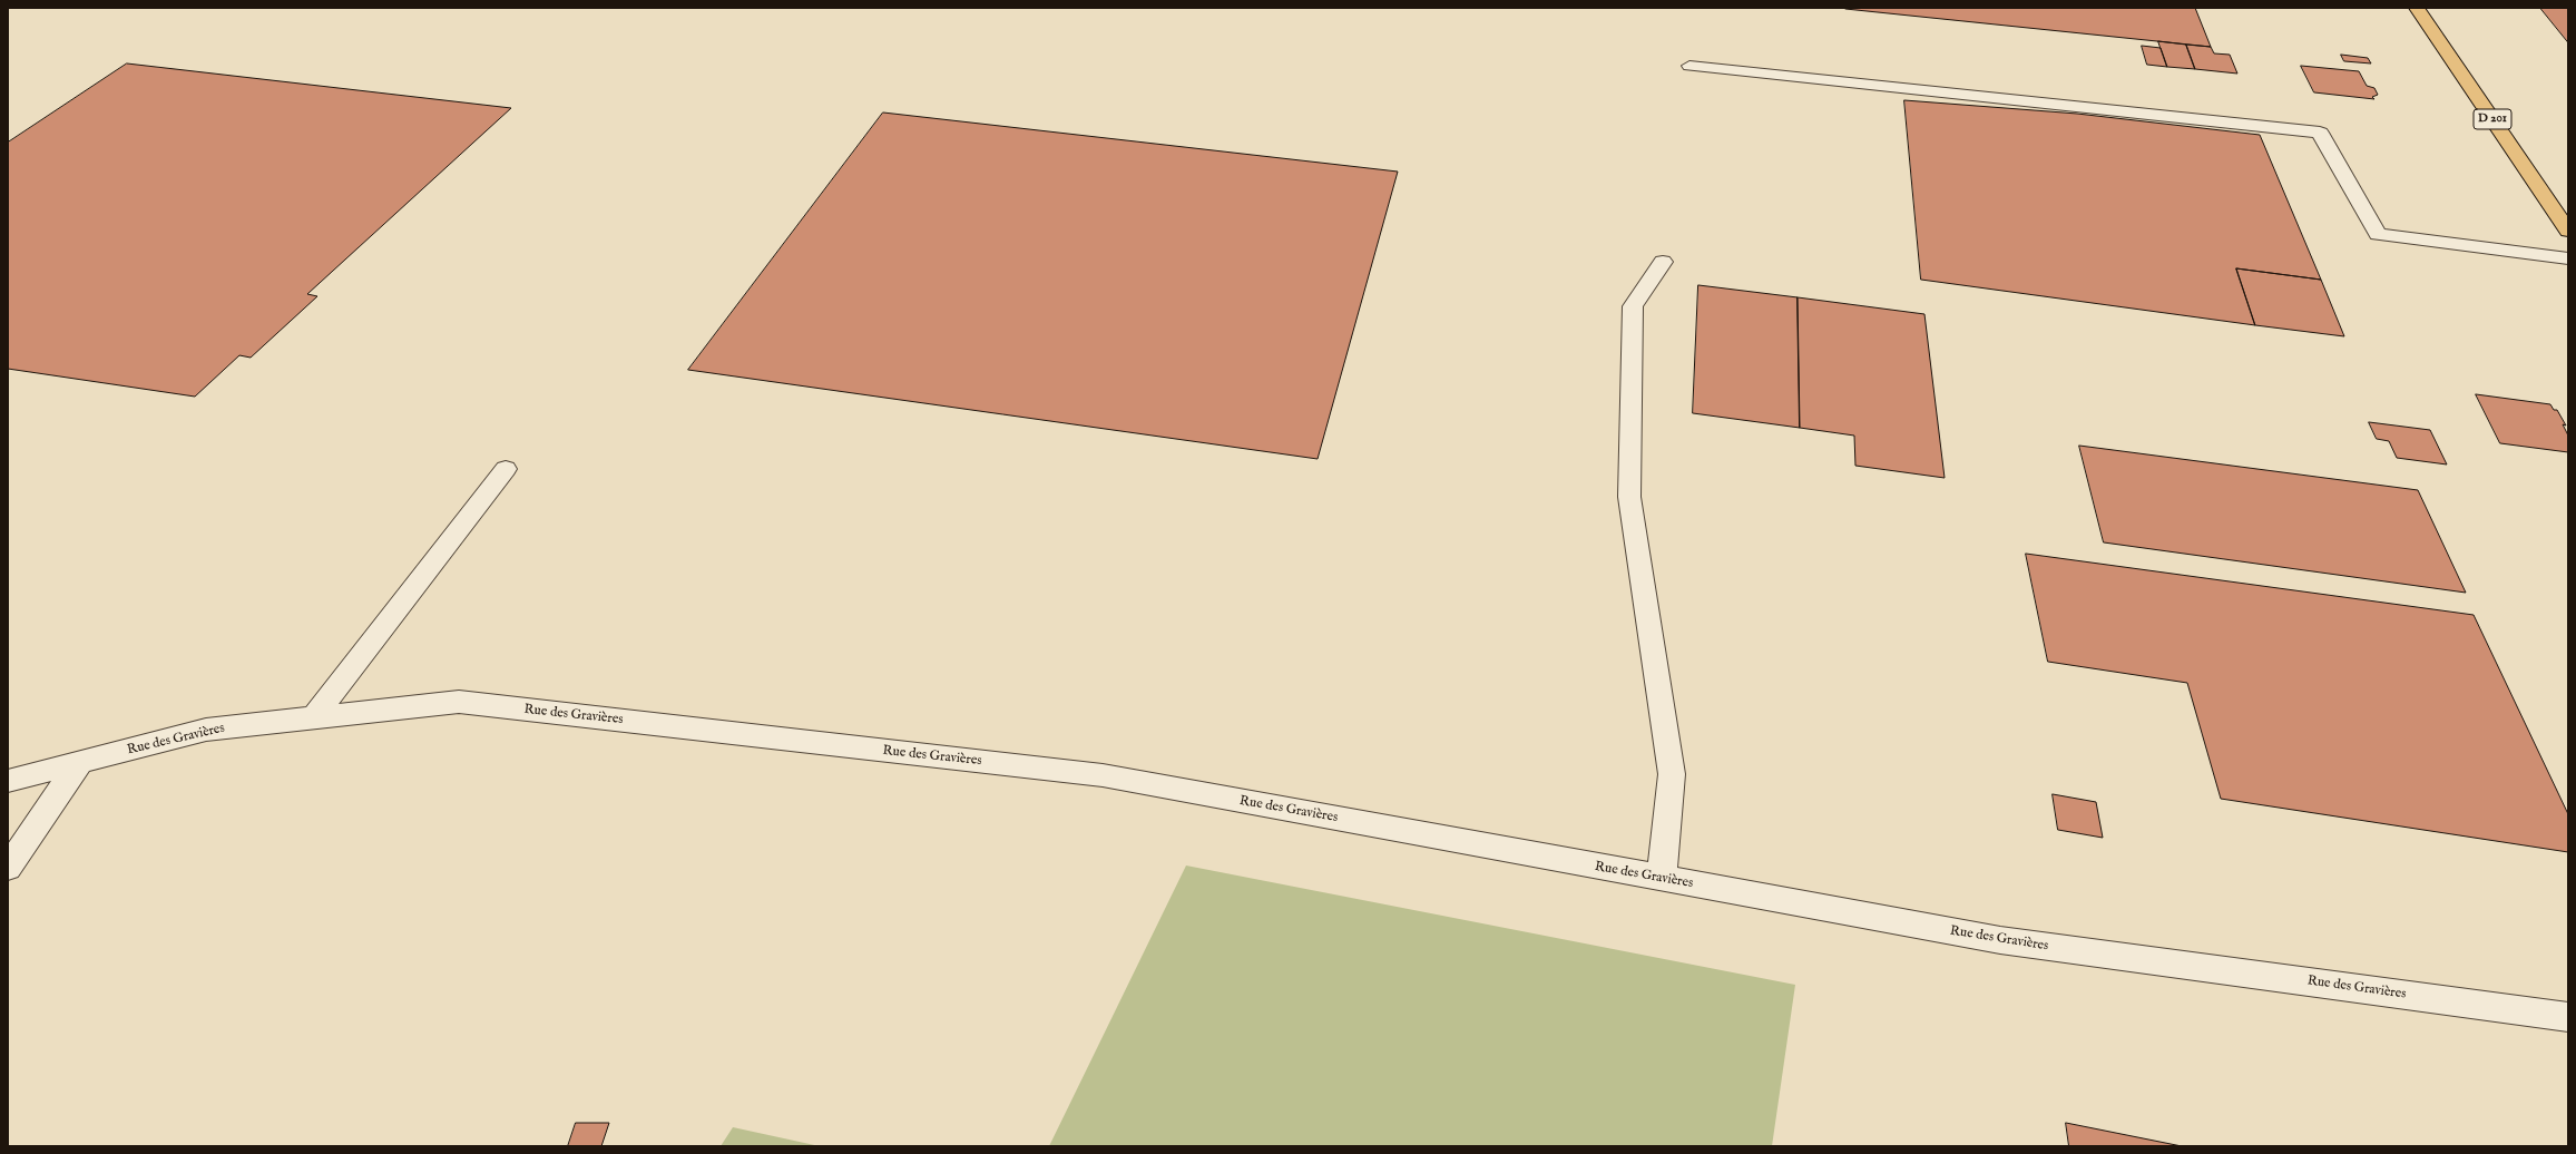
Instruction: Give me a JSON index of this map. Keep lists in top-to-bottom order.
{
  "streets": {
    "main road": ["D 201"],
    "street": ["Rue des Gravières"]
  }
}
